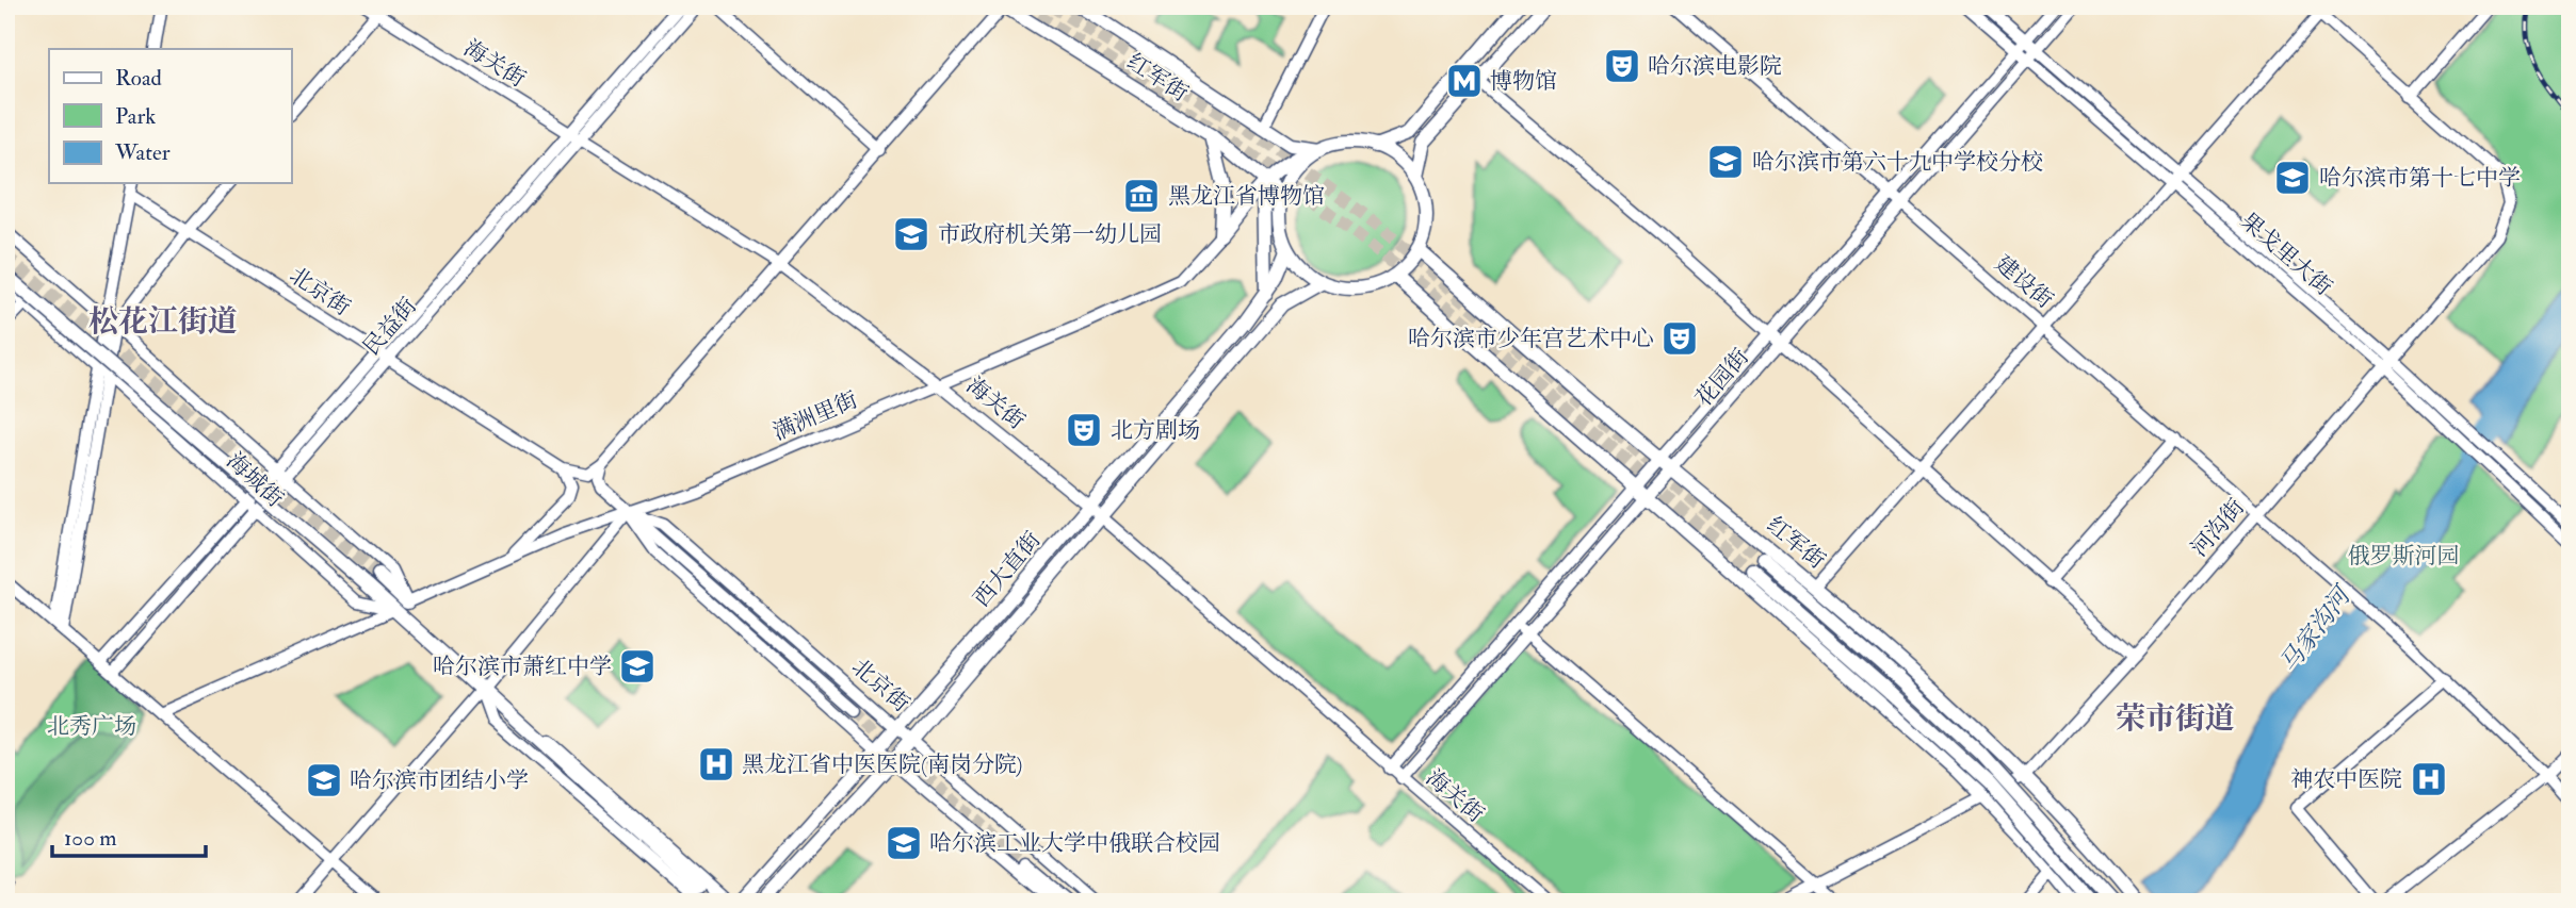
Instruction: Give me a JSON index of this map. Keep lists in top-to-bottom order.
{
  "streets": {
    "main road": ["红军街", "海城街", "西大直街"],
    "street": [
      "海关街",
      "果戈里大街",
      "建设街",
      "北京街",
      "民益街",
      "花园街",
      "满洲里街",
      "河沟街"
    ]
  },
  "crossings": [
    ["海关街", "民益街"],
    ["海关街", "花园街"],
    ["海关街", "满洲里街"],
    ["海关街", "西大直街"],
    ["红军街", "花园街"],
    ["红军街", "河沟街"],
    ["红军街", "西大直街"],
    ["果戈里大街", "花园街"],
    ["果戈里大街", "河沟街"],
    ["建设街", "花园街"],
    ["建设街", "河沟街"],
    ["北京街", "民益街"],
    ["北京街", "满洲里街"],
    ["北京街", "西大直街"],
    ["民益街", "海城街"],
    ["满洲里街", "海城街"]
  ],
  "districts": ["松花江街道", "荣市街道"],
  "water": ["马家沟河"],
  "parks": ["俄罗斯河园", "北秀广场"],
  "places": {
    "theatre": ["哈尔滨电影院", "哈尔滨市少年宫艺术中心", "北方剧场"],
    "metro station": ["博物馆"],
    "school or university": [
      "哈尔滨市第六十九中学校分校",
      "哈尔滨市第十七中学",
      "市政府机关第一幼儿园",
      "哈尔滨市萧红中学",
      "哈尔滨市团结小学",
      "哈尔滨工业大学中俄联合校园"
    ],
    "museum": ["黑龙江省博物馆"],
    "hospital": ["黑龙江省中医医院(南岗分院)", "神农中医院"]
  },
  "legend": ["Road", "Park", "Water"],
  "scale_bar": "100 m"
}
